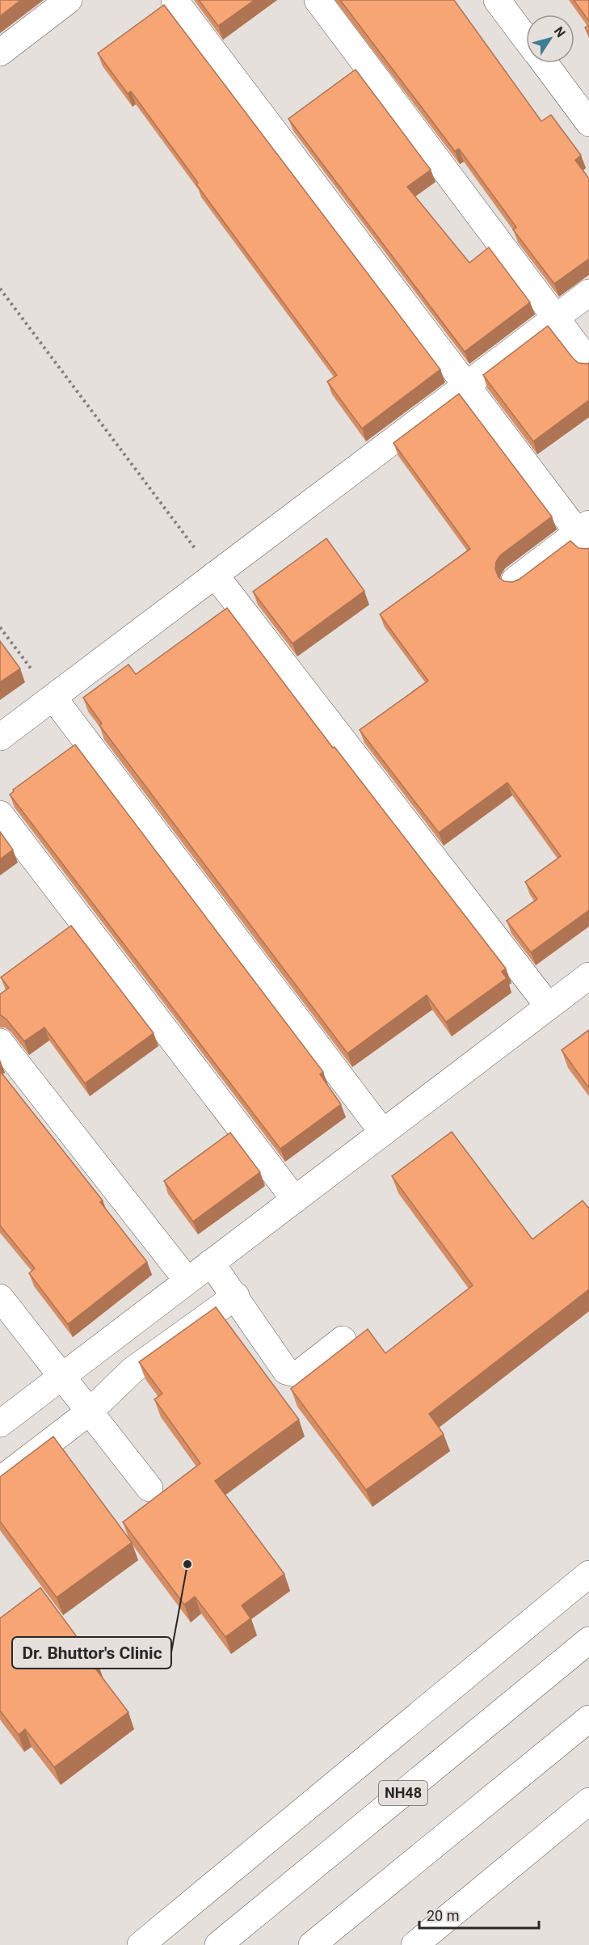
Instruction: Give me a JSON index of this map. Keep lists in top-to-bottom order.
{
  "streets": {
    "main road": ["NH48"]
  },
  "places": ["Dr. Bhuttor's Clinic"],
  "scale_bar": "20 m",
  "north": "top right"
}
